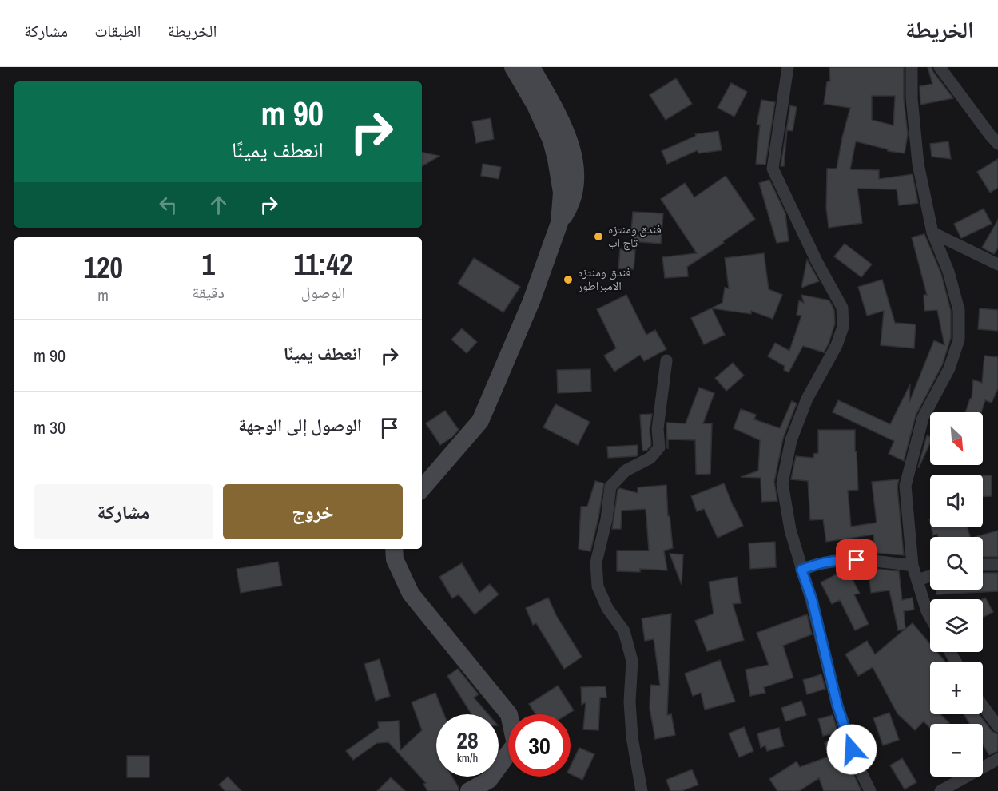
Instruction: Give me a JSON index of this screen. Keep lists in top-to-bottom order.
{
  "places": ["فندق ومنتزه تاج اب", "فندق ومنتزه الامبراطور"],
  "north": "bottom right",
  "page": {
    "header": "الخريطة",
    "nav": ["الخريطة", "الطبقات", "مشاركة"],
    "turn": ["90 m", "انعطف يمينًا"],
    "eta": [
      "11:42",
      "الوصول",
      "1",
      "دقيقة",
      "120",
      "m"
    ],
    "list": [
      {
        "name": "انعطف يمينًا",
        "value": "90 m"
      },
      {
        "name": "الوصول إلى الوجهة",
        "value": "30 m"
      }
    ],
    "map_buttons": ["+", "−"],
    "buttons": ["خروج", "مشاركة"],
    "speed": "28 km/h",
    "limit": "30"
  }
}
